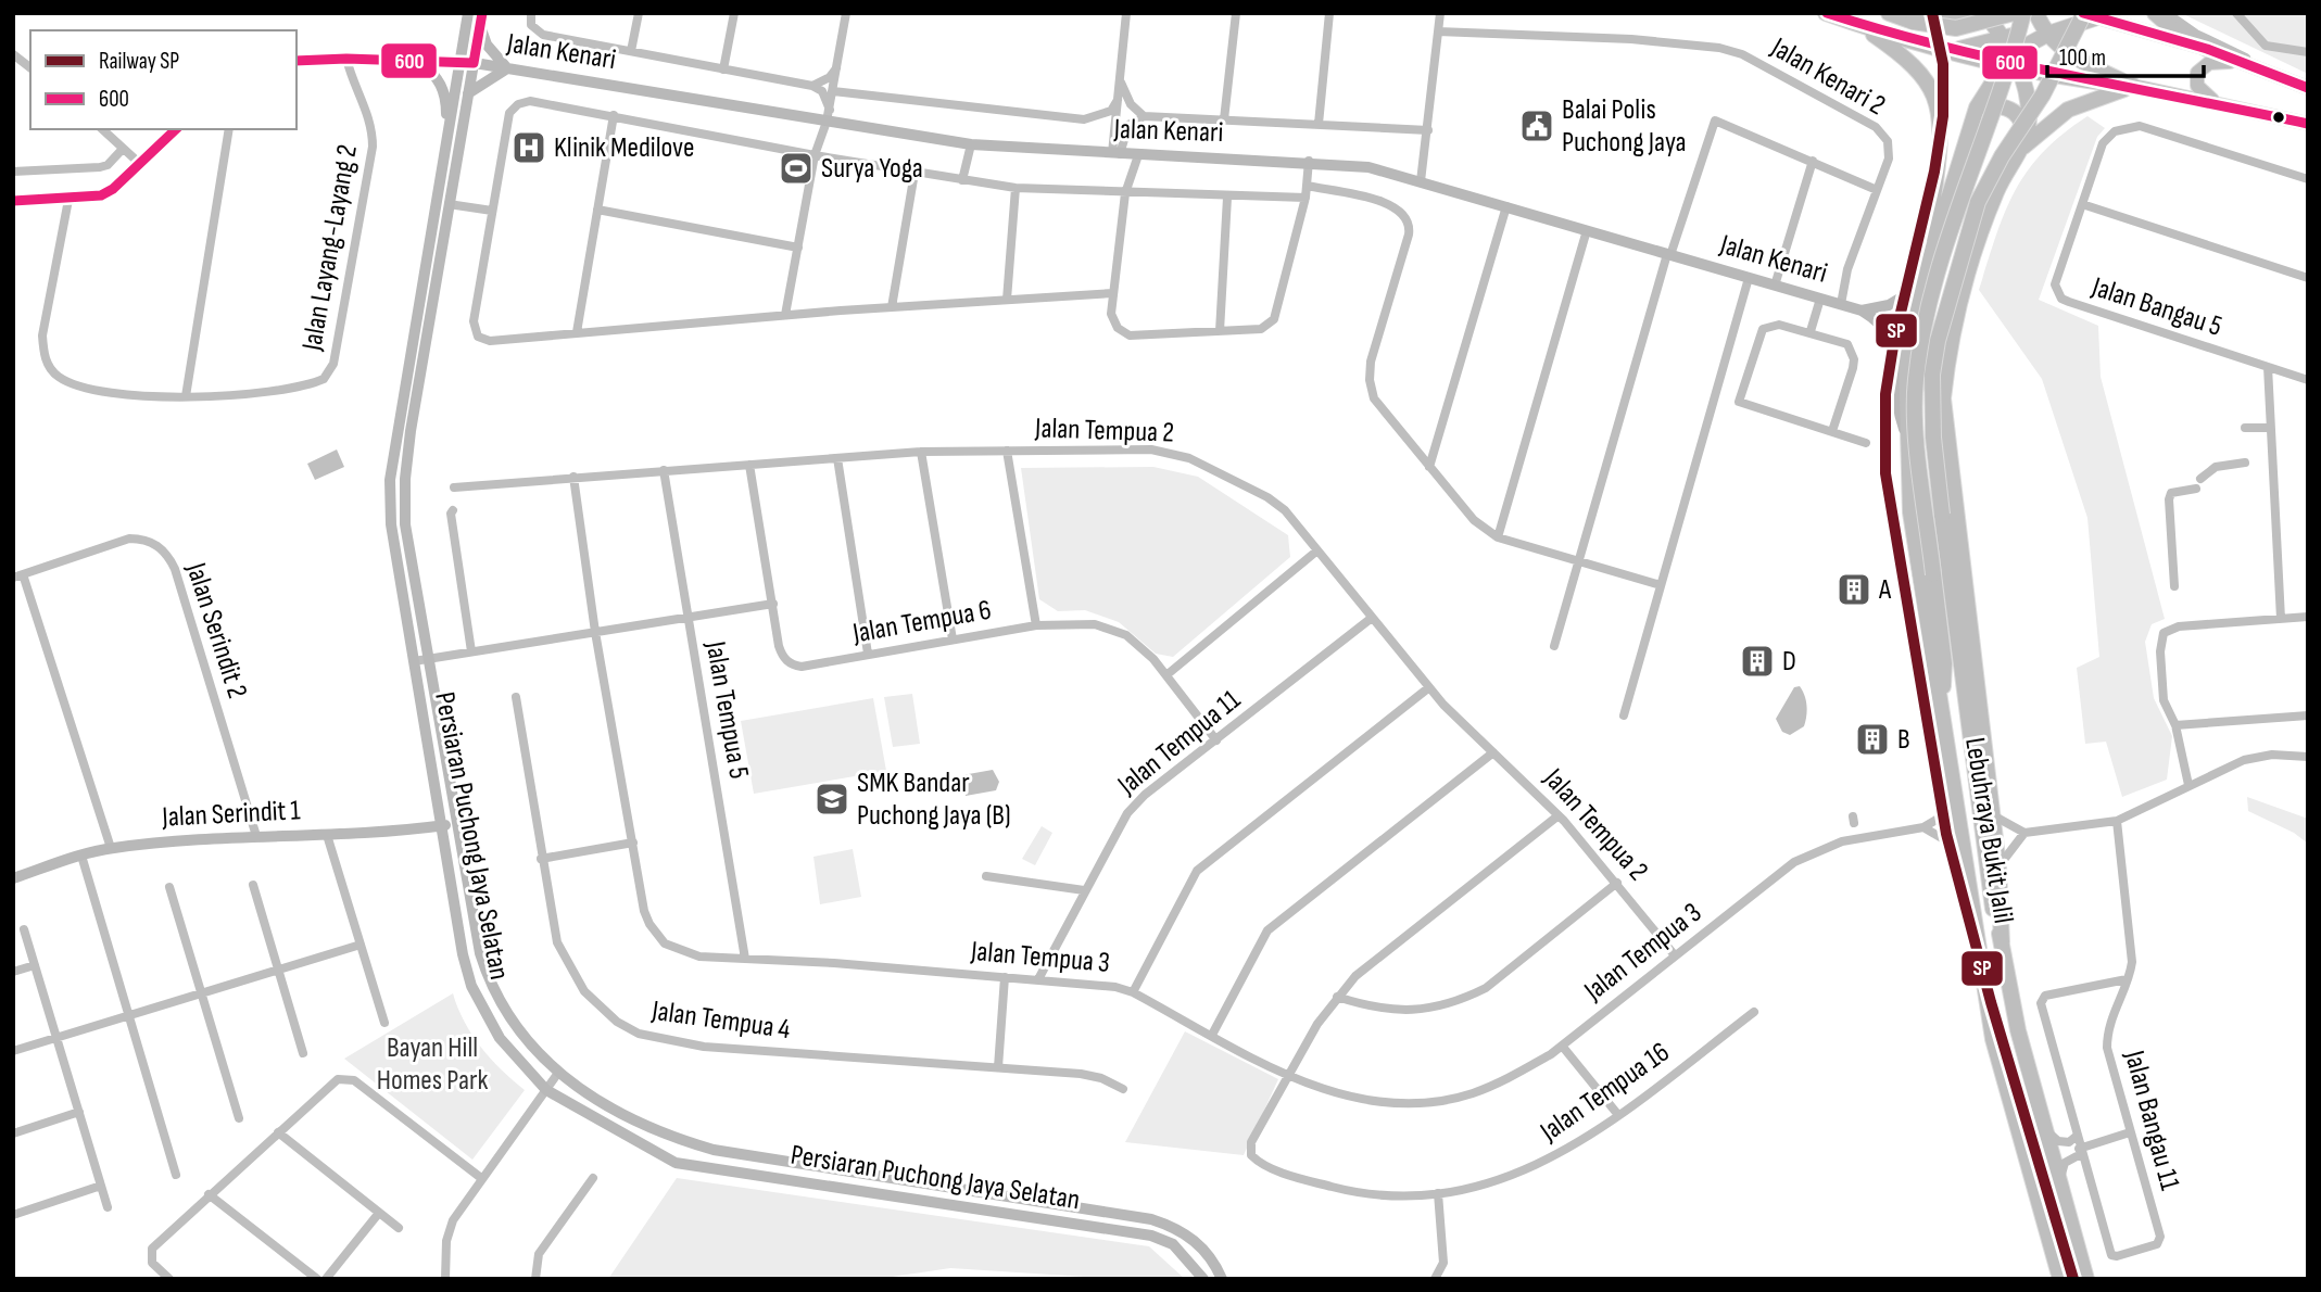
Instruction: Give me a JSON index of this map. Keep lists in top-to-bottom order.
{
  "streets": {
    "highway": ["Lebuhraya Bukit Jalil"],
    "main road": ["Jalan Kenari", "Jalan Serindit 1", "Persiaran Puchong Jaya Selatan"],
    "street": [
      "Jalan Kenari 2",
      "Jalan Layang-Layang 2",
      "Jalan Bangau 5",
      "Jalan Tempua 2",
      "Jalan Tempua 6",
      "Jalan Serindit 2",
      "Jalan Tempua 5",
      "Jalan Tempua 11",
      "Jalan Tempua 3",
      "Jalan Tempua 4",
      "Jalan Tempua 16",
      "Jalan Bangau 11"
    ]
  },
  "crossings": [
    ["Jalan Kenari", "Jalan Kenari 2"],
    ["Jalan Kenari", "Jalan Layang-Layang 2"],
    ["Jalan Kenari", "Persiaran Puchong Jaya Selatan"],
    ["Jalan Tempua 2", "Jalan Tempua 6"],
    ["Jalan Tempua 2", "Jalan Tempua 5"],
    ["Jalan Tempua 2", "Jalan Tempua 11"],
    ["Jalan Tempua 2", "Jalan Tempua 3"],
    ["Jalan Tempua 6", "Jalan Tempua 11"],
    ["Jalan Serindit 2", "Jalan Serindit 1"],
    ["Jalan Tempua 5", "Jalan Tempua 3"],
    ["Jalan Tempua 11", "Jalan Tempua 3"],
    ["Jalan Serindit 1", "Persiaran Puchong Jaya Selatan"],
    ["Jalan Tempua 3", "Jalan Tempua 16"]
  ],
  "parks": ["Bayan Hill Homes Park"],
  "places": {
    "public building": ["Balai Polis Puchong Jaya"],
    "hospital": ["Klinik Medilove"],
    "sports": ["Surya Yoga"],
    "building": ["A", "D", "B"],
    "school or university": ["SMK Bandar Puchong Jaya (B)"]
  },
  "lines": ["rail line SP", "transit line 600"],
  "legend": ["Railway SP", "600"],
  "scale_bar": "100 m"
}
